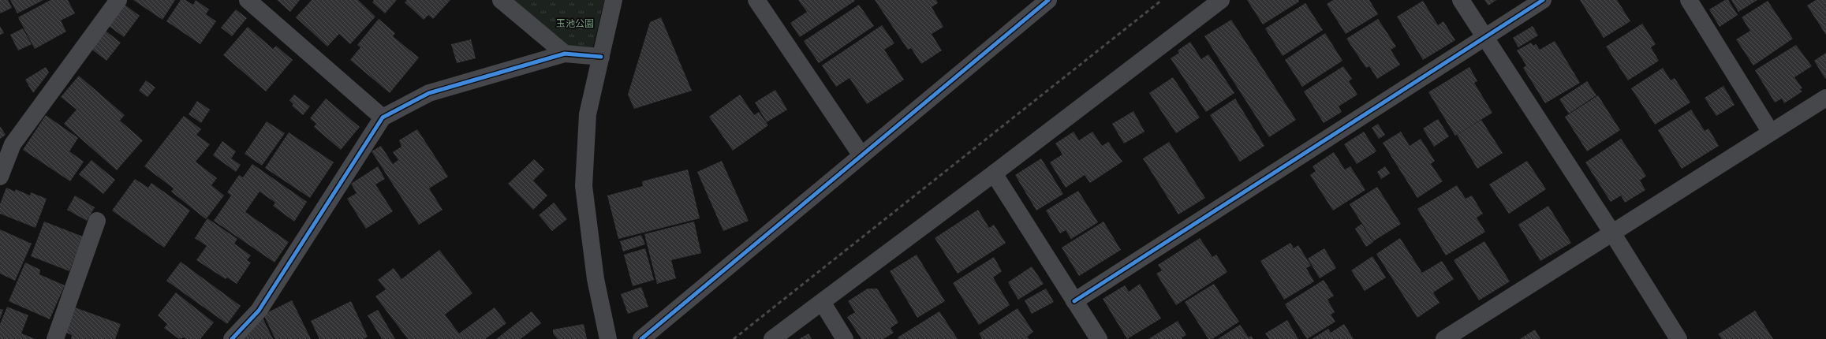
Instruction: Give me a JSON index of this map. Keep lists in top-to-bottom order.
{
  "parks": ["玉池公園"]
}
